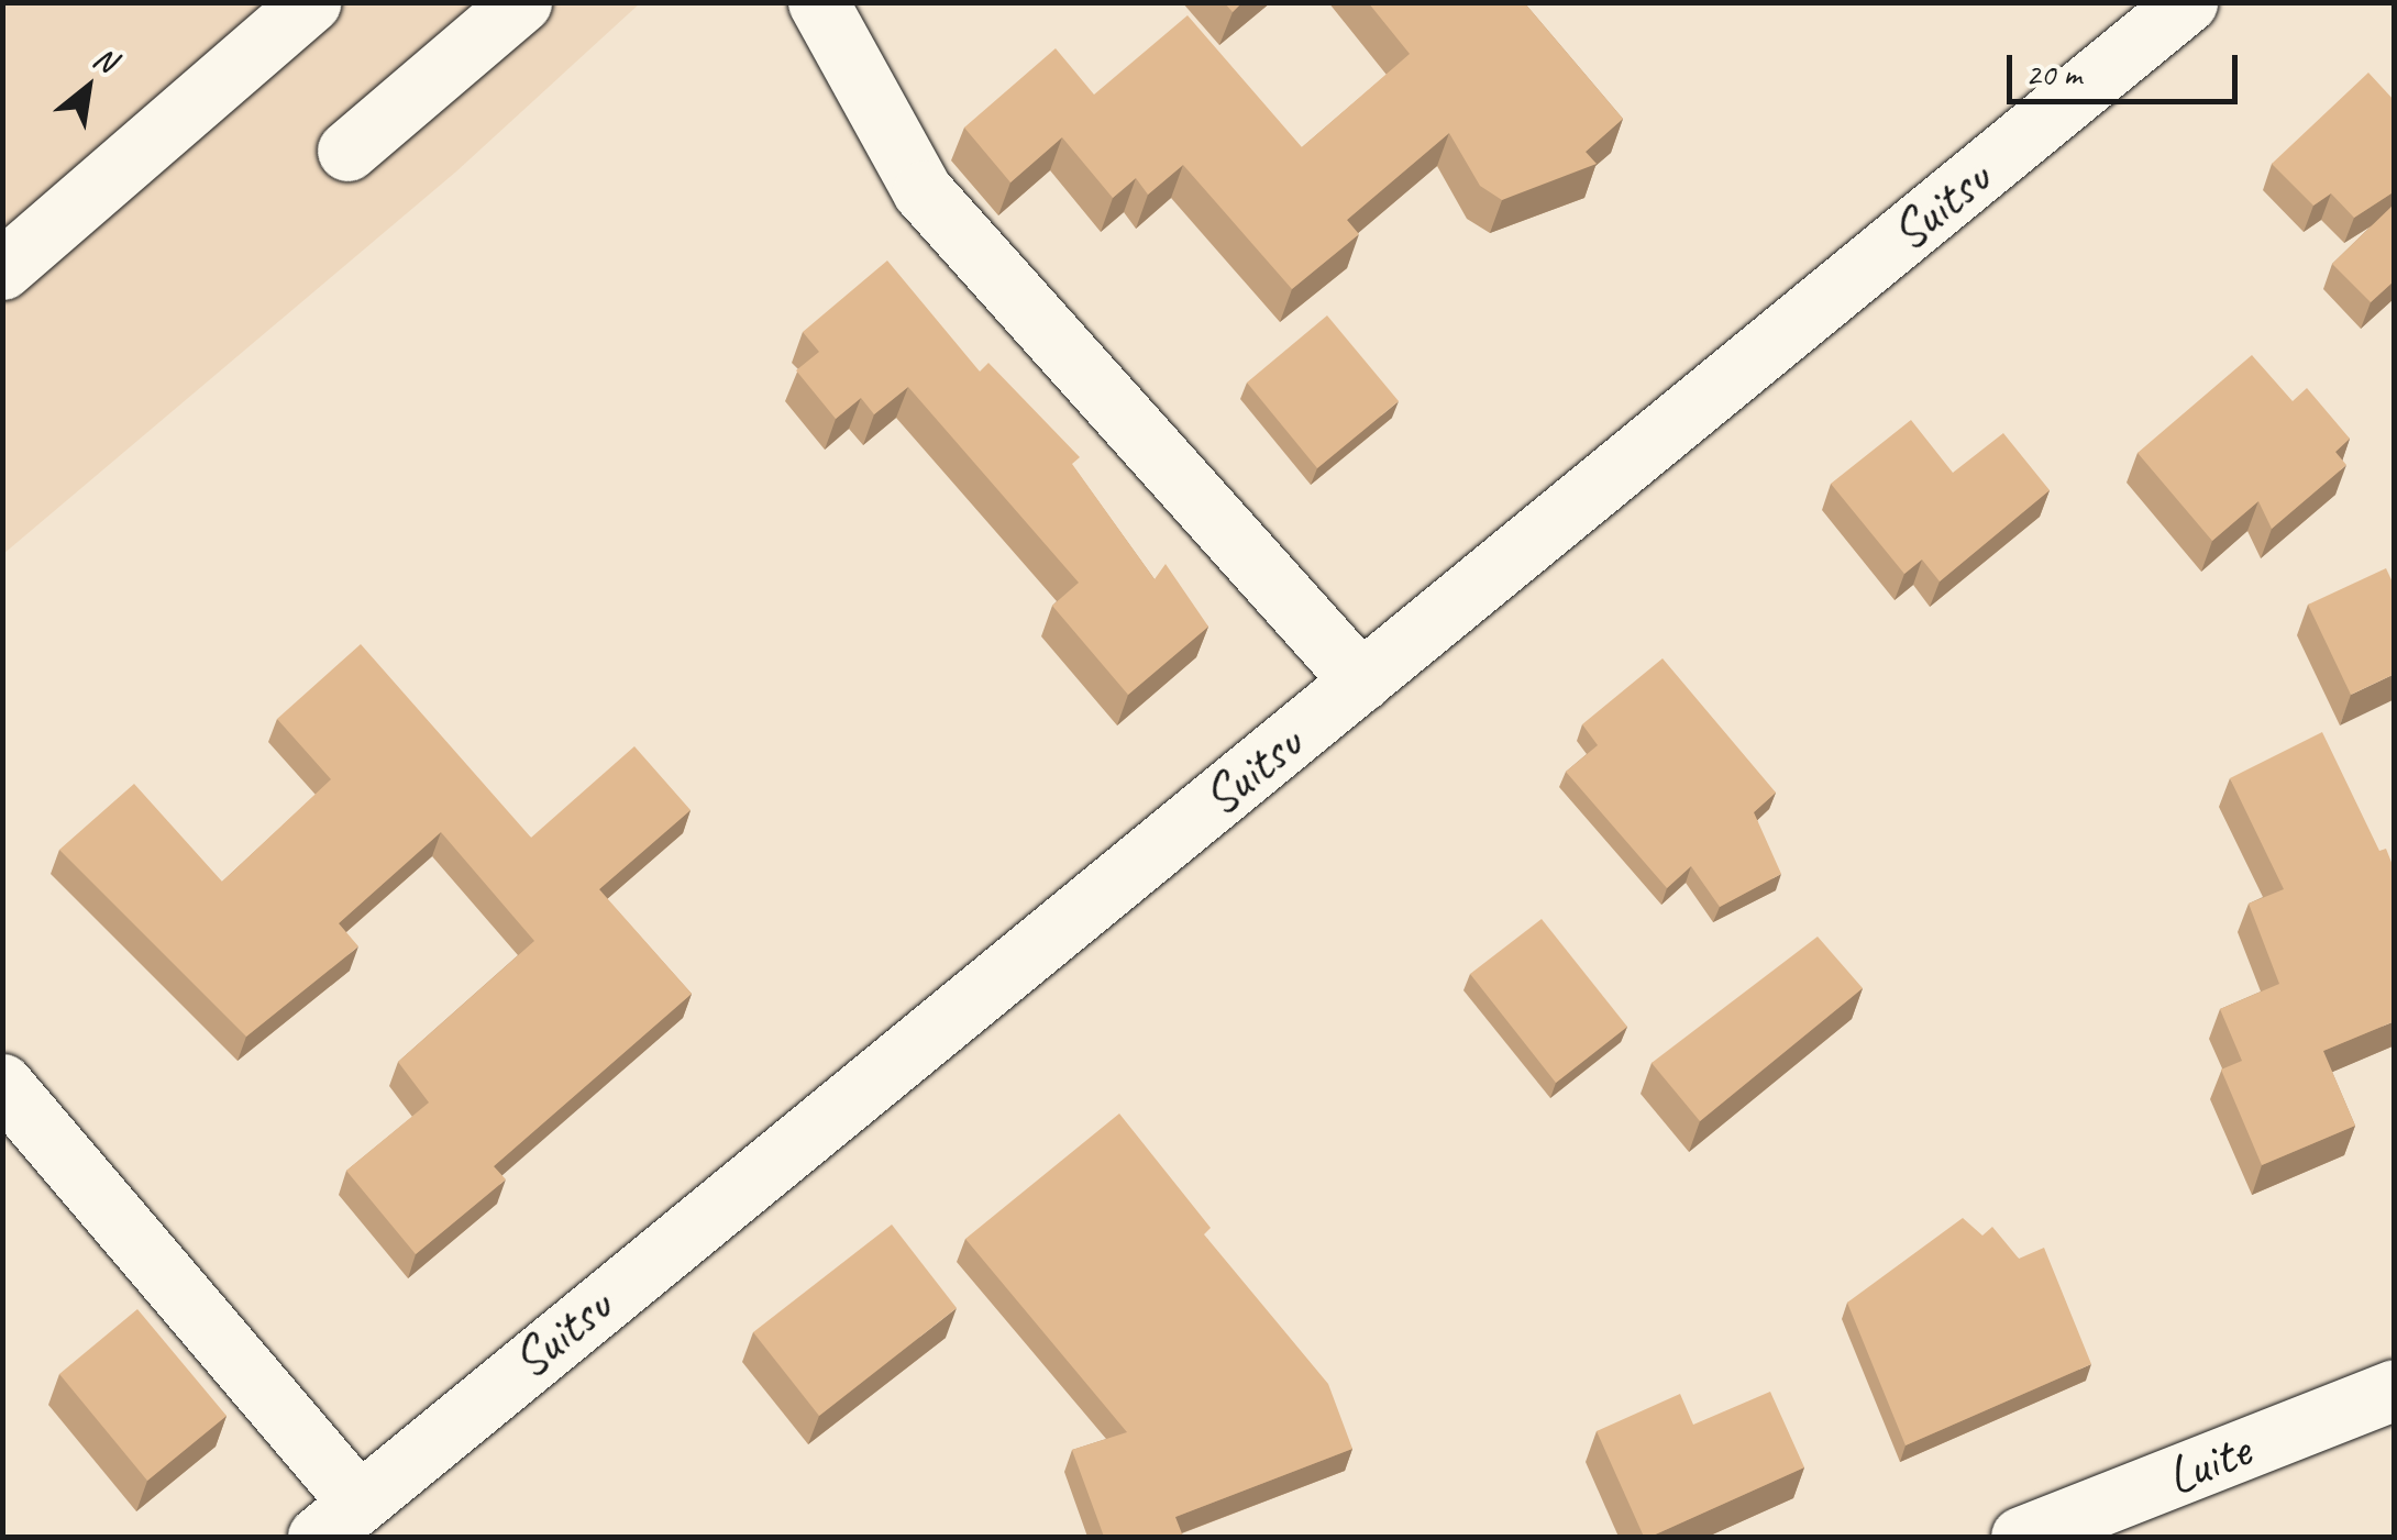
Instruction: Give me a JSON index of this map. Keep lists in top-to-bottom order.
{
  "streets": {
    "street": ["Suitsu", "Luite"]
  },
  "scale_bar": "20 m",
  "north": "top right"
}
